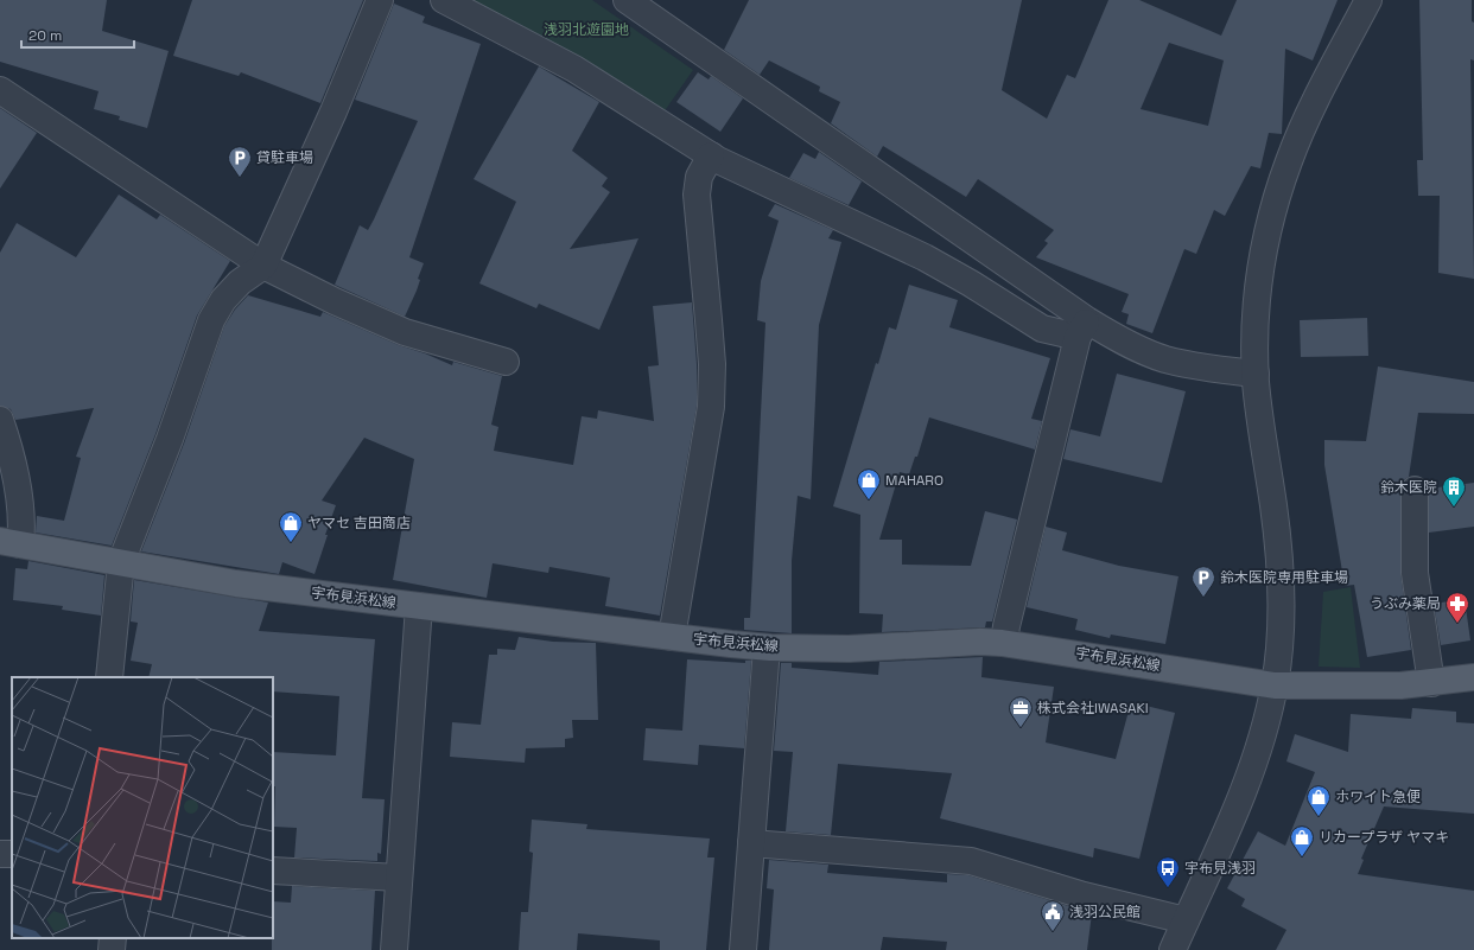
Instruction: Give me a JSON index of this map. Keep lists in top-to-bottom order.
{
  "streets": {
    "main road": ["宇布見浜松線"]
  },
  "parks": ["浅羽北遊園地"],
  "places": {
    "parking": ["貸駐車場", "鈴木医院専用駐車場"],
    "shop": [
      "MAHARO",
      "ヤマセ 吉田商店",
      "ホワイト急便",
      "リカープラザ ヤマキ"
    ],
    "building": ["鈴木医院"],
    "pharmacy": ["うぶみ薬局"],
    "office": ["株式会社IWASAKI"],
    "bus stop": ["宇布見浅羽"],
    "public building": ["浅羽公民館"]
  },
  "scale_bar": "20 m"
}
